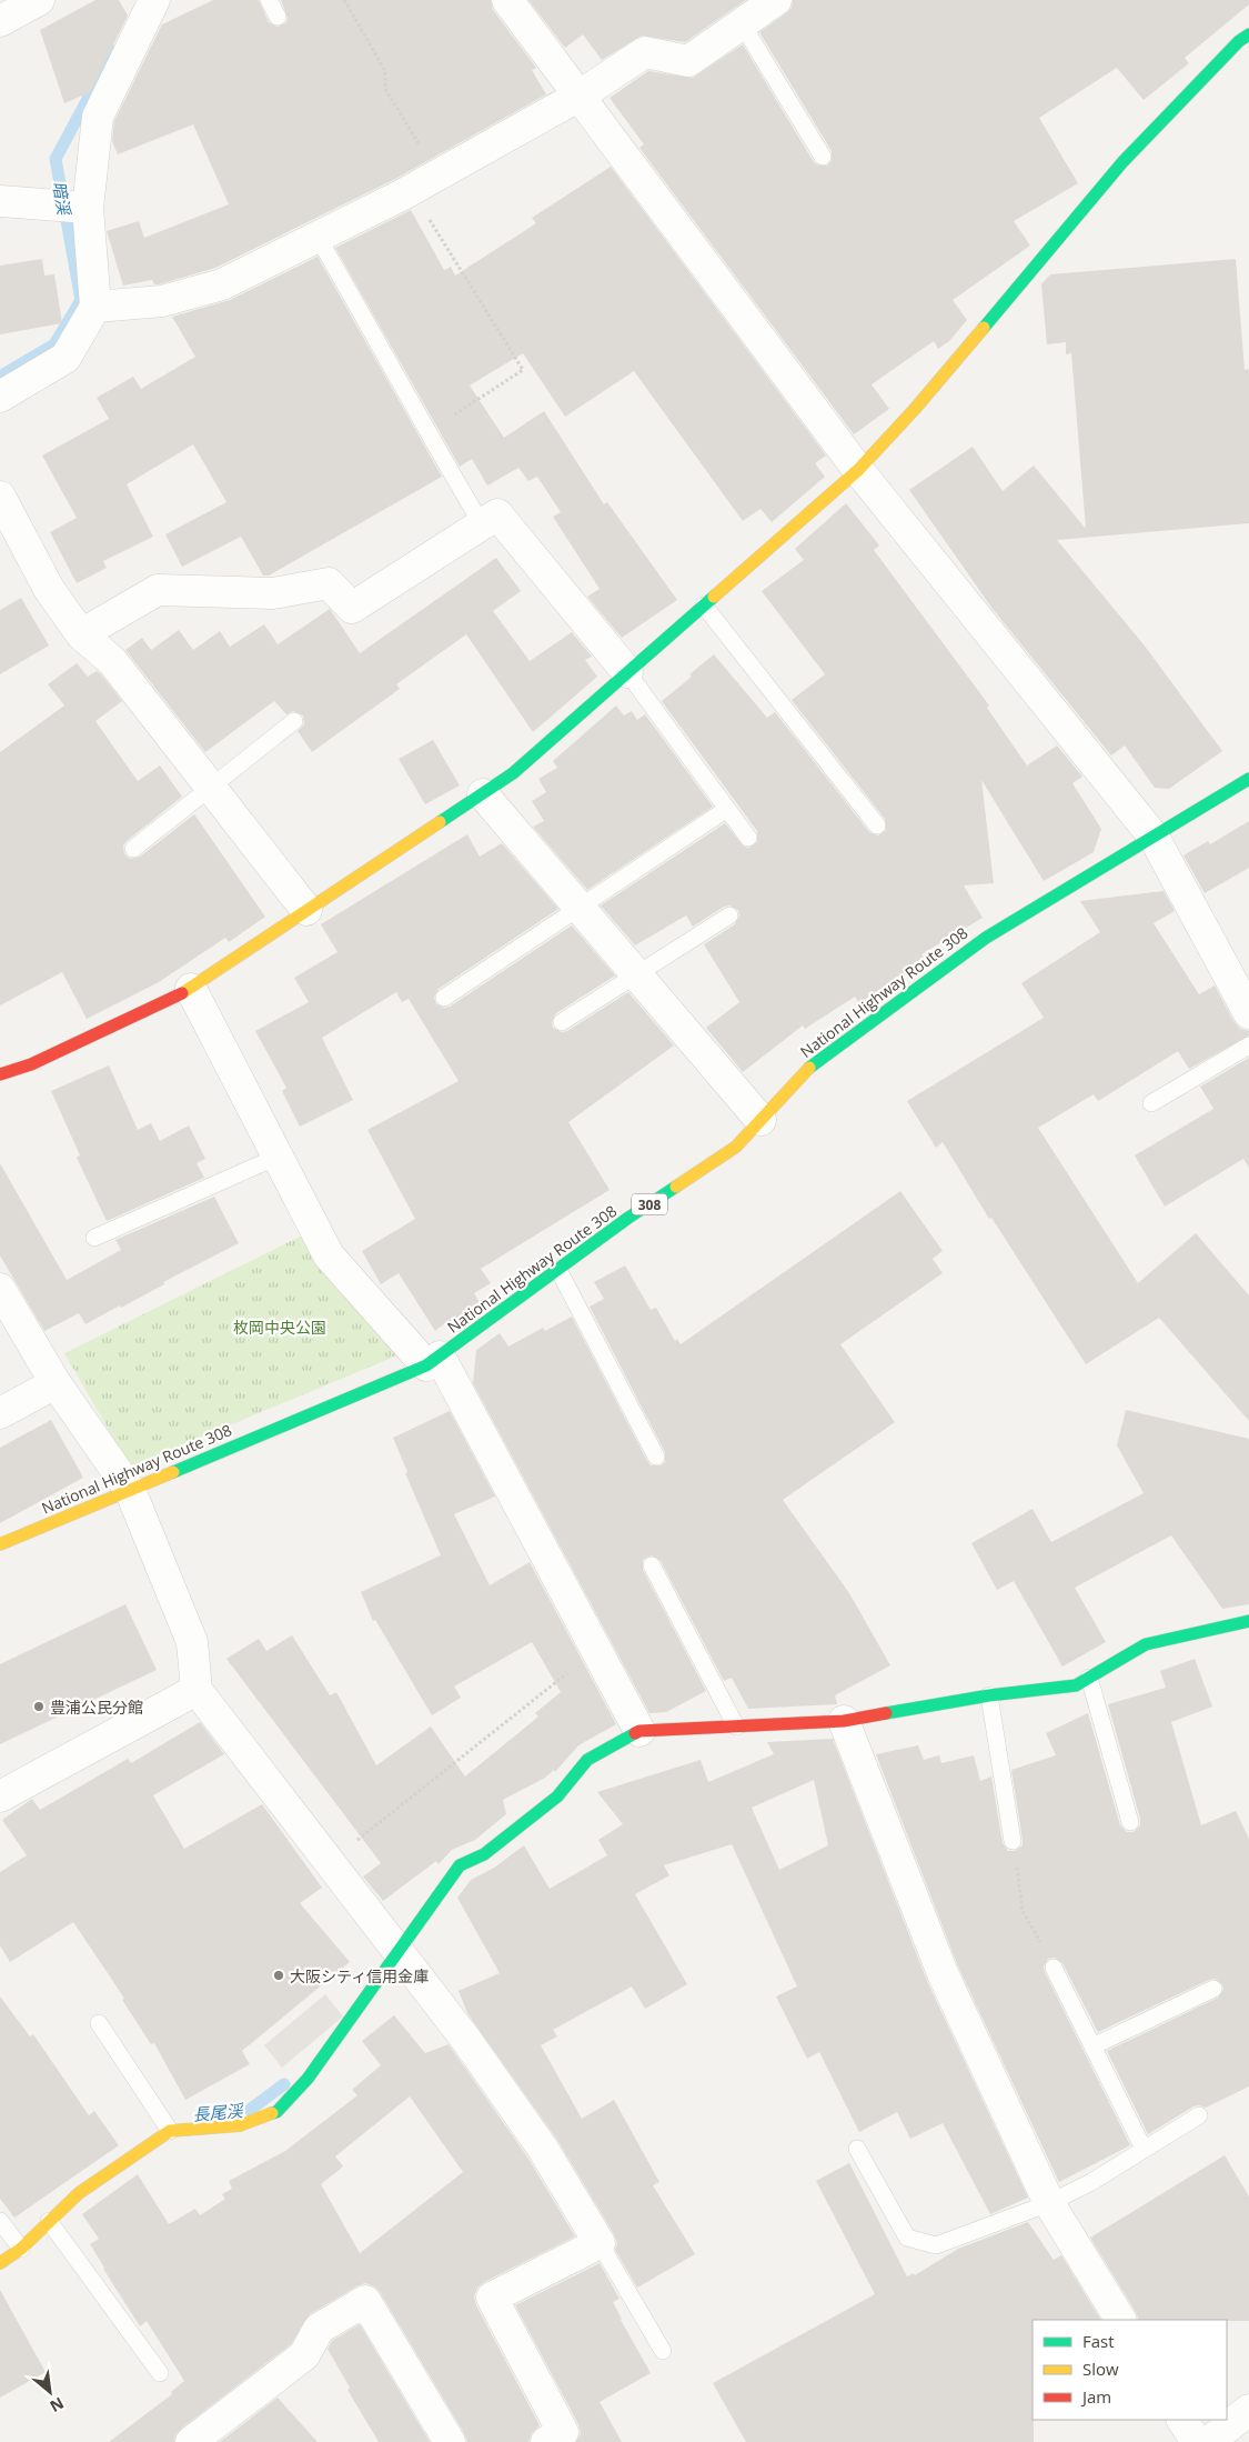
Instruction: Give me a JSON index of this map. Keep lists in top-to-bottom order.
{
  "streets": {
    "main road": ["National Highway Route 308", "308"]
  },
  "water": ["暗渓", "長尾渓"],
  "parks": ["枚岡中央公園"],
  "places": ["豊浦公民分館", "大阪シティ信用金庫"],
  "legend": ["Fast", "Slow", "Jam"],
  "north": "bottom right"
}
